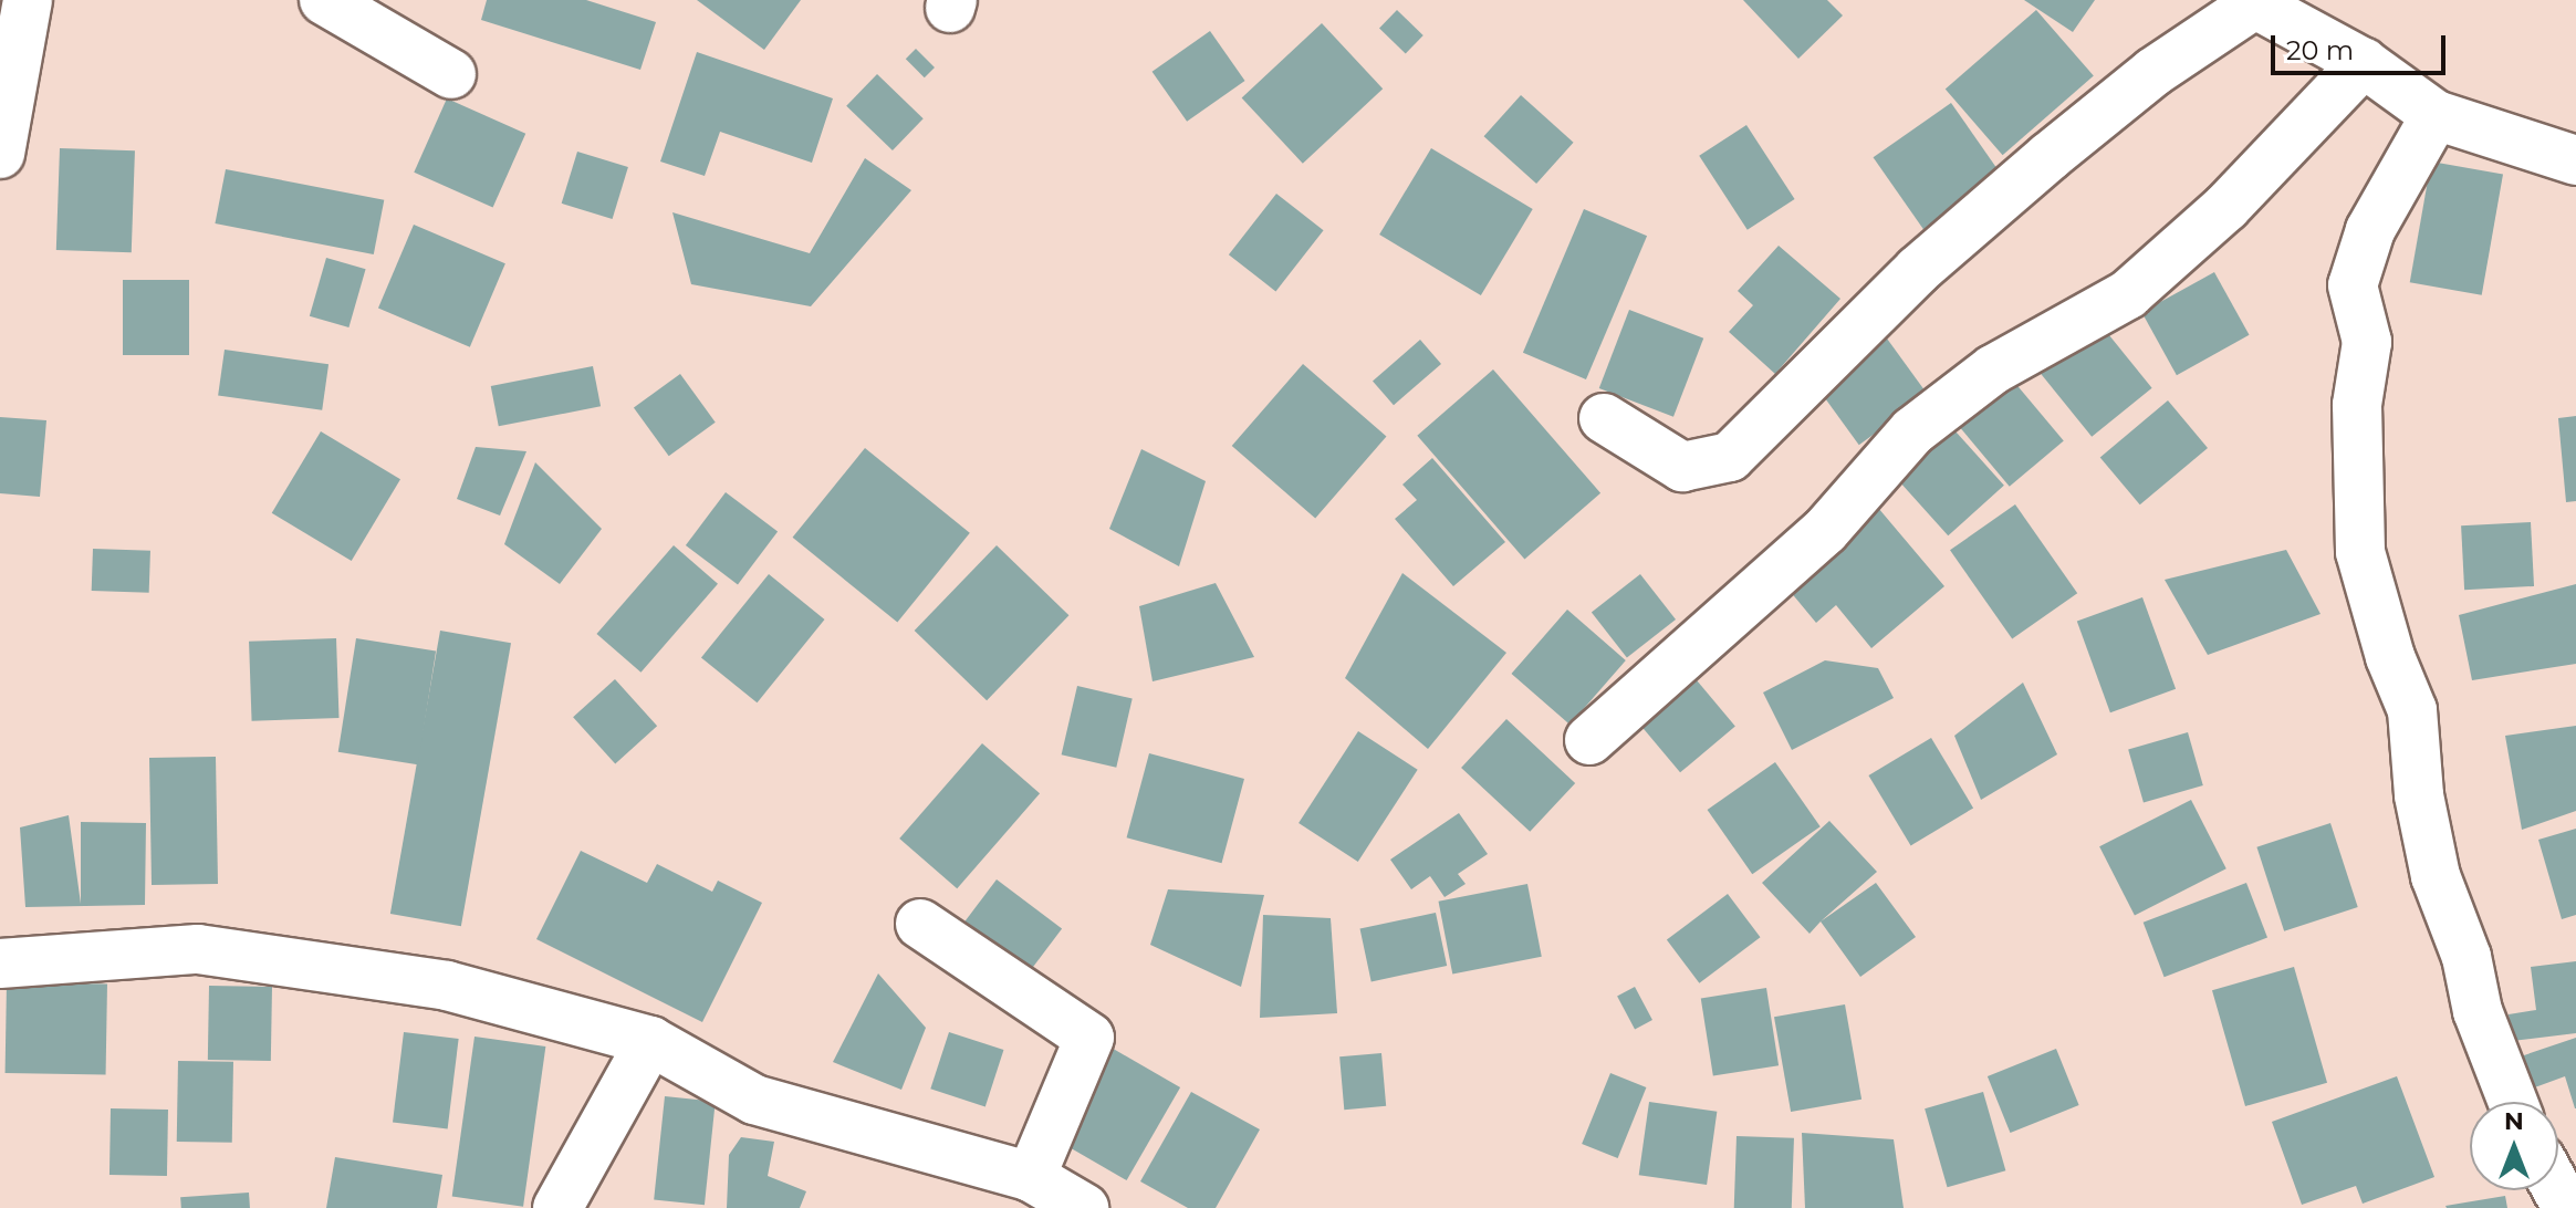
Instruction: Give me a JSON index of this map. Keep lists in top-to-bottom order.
{
  "scale_bar": "20 m",
  "north": "top"
}
